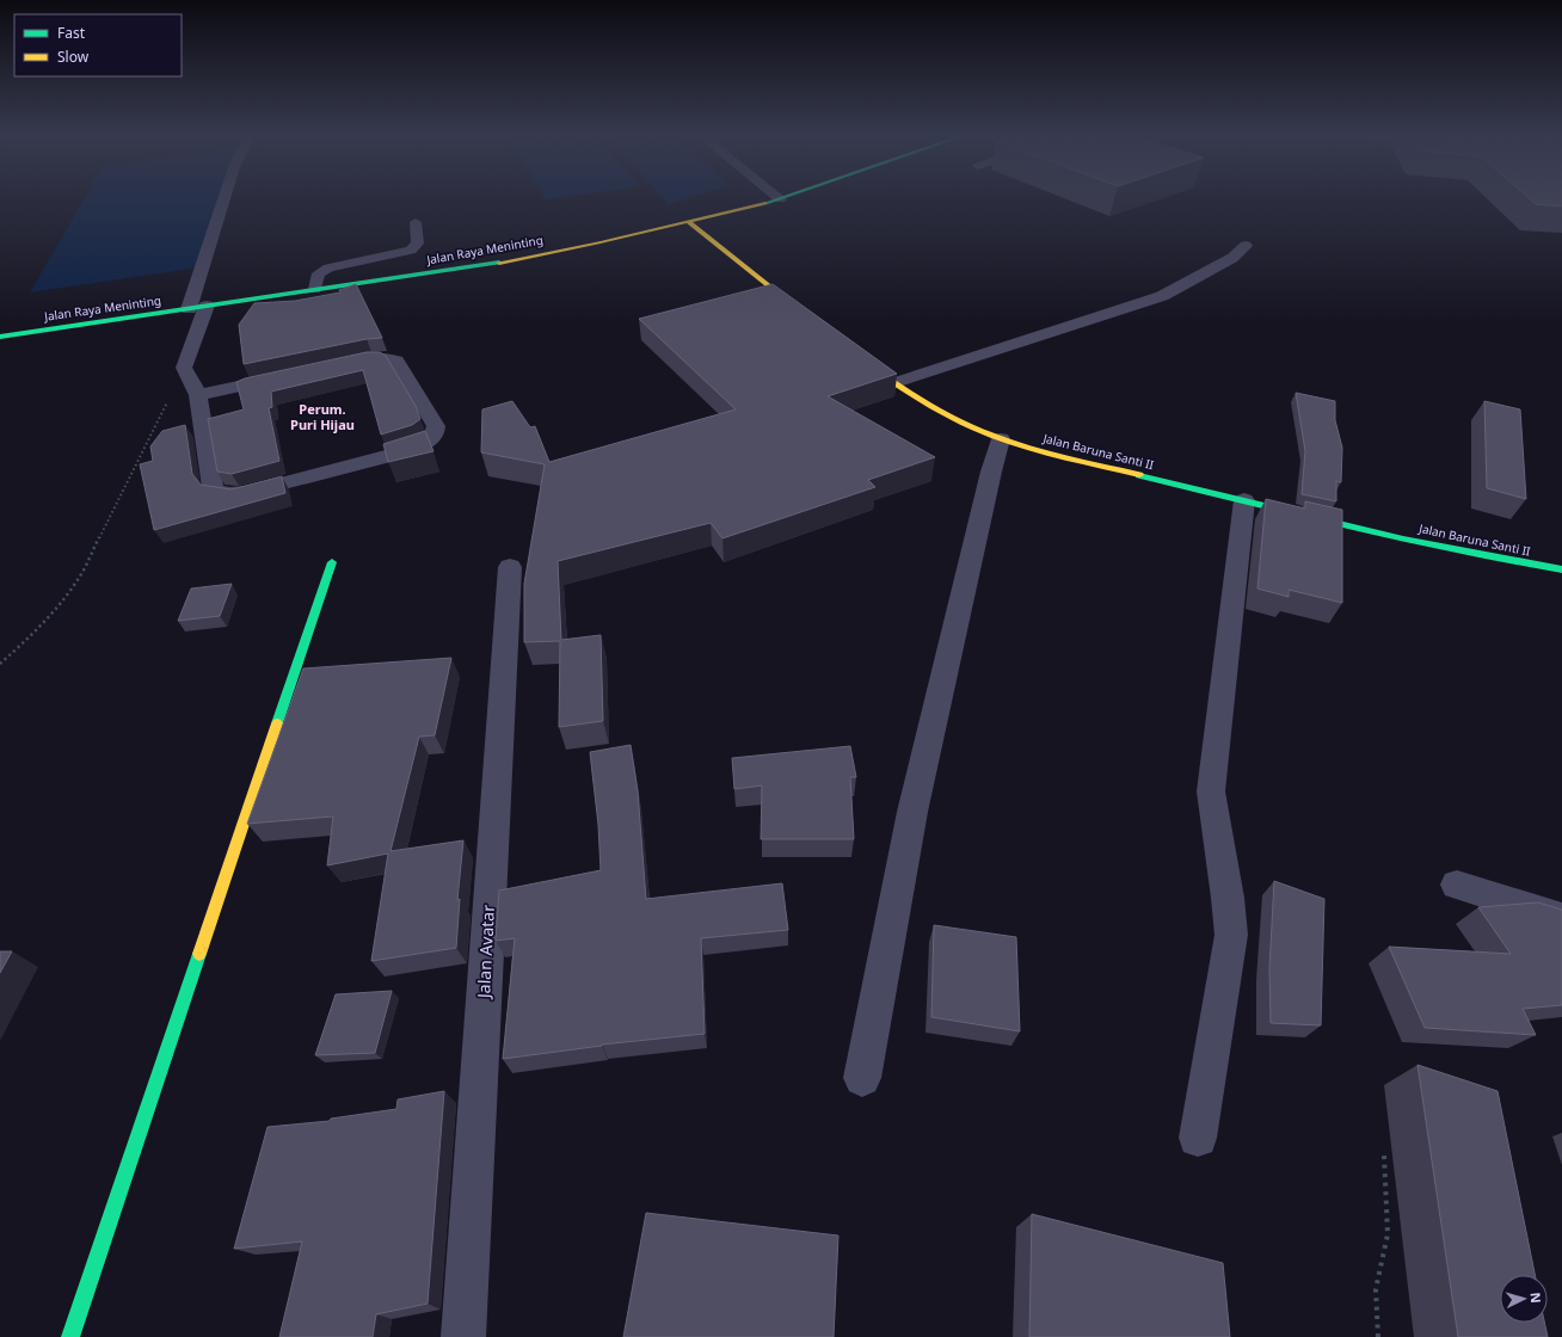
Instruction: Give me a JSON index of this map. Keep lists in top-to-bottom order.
{
  "streets": {
    "main road": ["Jalan Raya Meninting", "Jalan Baruna Santi II"],
    "street": ["Jalan Avatar"]
  },
  "districts": ["Perum. Puri Hijau"],
  "legend": ["Fast", "Slow"],
  "north": "right"
}
